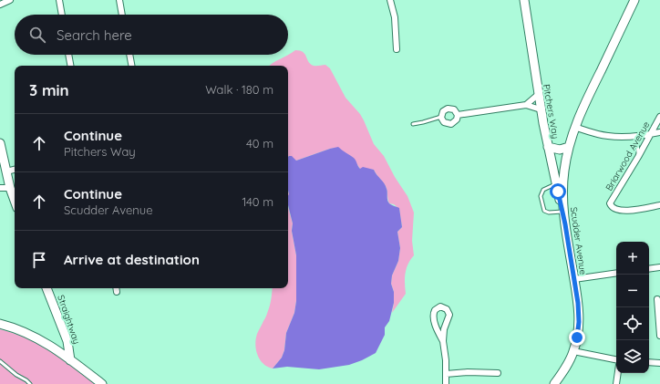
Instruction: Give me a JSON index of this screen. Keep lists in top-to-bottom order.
{
  "streets": {
    "main road": ["Pitchers Way", "Scudder Avenue", "Straightway"],
    "street": ["Briarwood Avenue"]
  },
  "crossings": [
    ["Pitchers Way", "Scudder Avenue"]
  ],
  "page": {
    "search": "Search here",
    "heading": ["3 min", "Walk · 180 m"],
    "list": [
      ["Continue", "Pitchers Way", "40 m"],
      ["Continue", "Scudder Avenue", "140 m"],
      "Arrive at destination"
    ],
    "map_buttons": ["+", "−"]
  }
}
